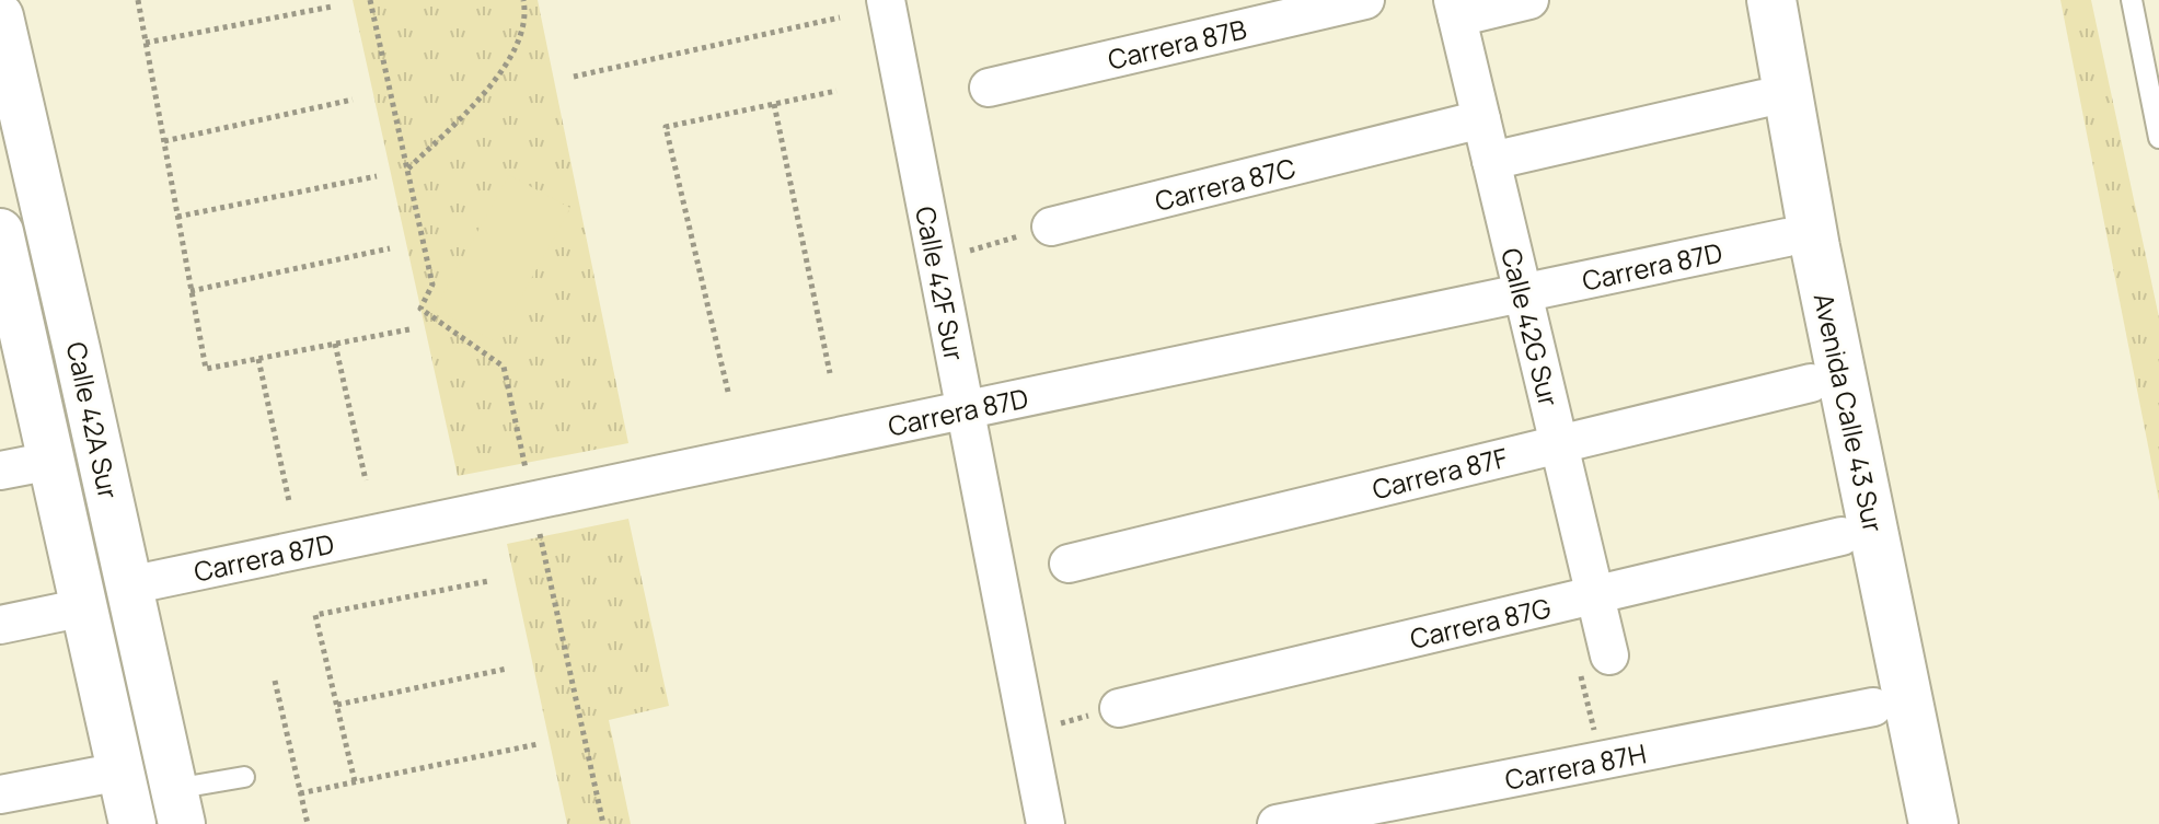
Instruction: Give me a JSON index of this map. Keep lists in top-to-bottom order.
{
  "streets": {
    "main road": ["Avenida Calle 43 Sur"],
    "street": [
      "Carrera 87B",
      "Carrera 87C",
      "Carrera 87D",
      "Calle 42F Sur",
      "Calle 42G Sur",
      "Calle 42A Sur",
      "Carrera 87F",
      "Carrera 87G",
      "Carrera 87H"
    ]
  },
  "crossings": [
    ["Carrera 87C", "Calle 42G Sur"],
    ["Carrera 87D", "Calle 42F Sur"],
    ["Carrera 87D", "Calle 42G Sur"],
    ["Carrera 87D", "Calle 42A Sur"],
    ["Calle 42G Sur", "Carrera 87F"],
    ["Calle 42G Sur", "Carrera 87G"]
  ]
}
